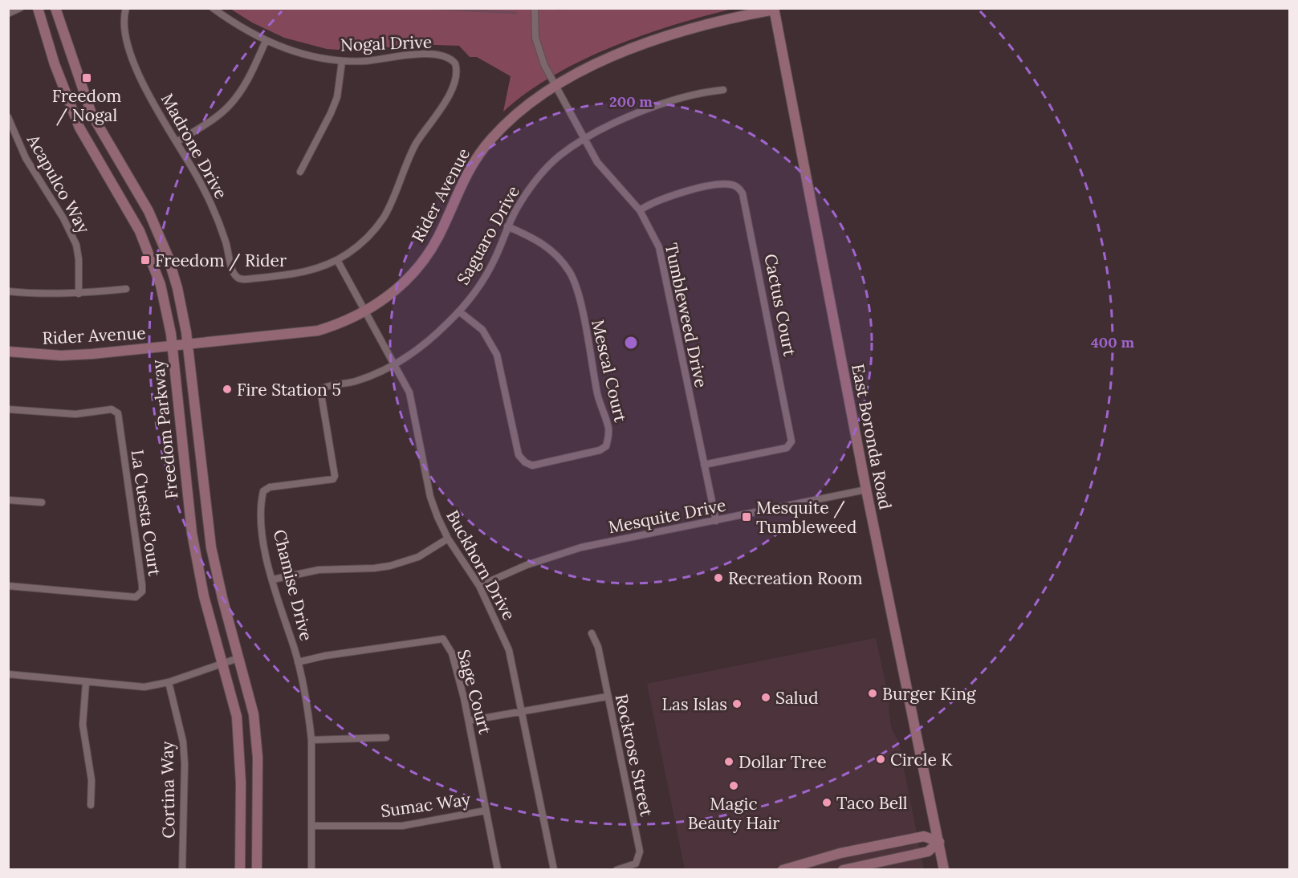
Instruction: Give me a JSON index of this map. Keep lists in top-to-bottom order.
{
  "streets": {
    "main road": ["Rider Avenue", "Freedom Parkway", "East Boronda Road"],
    "street": [
      "Nogal Drive",
      "Madrone Drive",
      "Acapulco Way",
      "Saguaro Drive",
      "Cactus Court",
      "Tumbleweed Drive",
      "Mescal Court",
      "La Cuesta Court",
      "Mesquite Drive",
      "Buckhorn Drive",
      "Chamise Drive",
      "Sage Court",
      "Rockrose Street",
      "Cortina Way",
      "Sumac Way"
    ]
  },
  "crossings": [
    ["Nogal Drive", "Madrone Drive"],
    ["Madrone Drive", "Buckhorn Drive"],
    ["Rider Avenue", "Tumbleweed Drive"],
    ["Rider Avenue", "Freedom Parkway"],
    ["Rider Avenue", "East Boronda Road"],
    ["Rider Avenue", "Buckhorn Drive"],
    ["Saguaro Drive", "Tumbleweed Drive"],
    ["Saguaro Drive", "Mescal Court"],
    ["Saguaro Drive", "Buckhorn Drive"],
    ["Saguaro Drive", "Chamise Drive"],
    ["Cactus Court", "Tumbleweed Drive"],
    ["Tumbleweed Drive", "Mesquite Drive"],
    ["East Boronda Road", "Mesquite Drive"],
    ["Mesquite Drive", "Buckhorn Drive"],
    ["Buckhorn Drive", "Chamise Drive"],
    ["Chamise Drive", "Sage Court"],
    ["Chamise Drive", "Sumac Way"],
    ["Sage Court", "Sumac Way"]
  ],
  "places": {
    "transit": ["Freedom / Nogal", "Freedom / Rider", "Mesquite / Tumbleweed"],
    "other": [
      "Fire Station 5",
      "Recreation Room",
      "Burger King",
      "Salud",
      "Las Islas",
      "Circle K",
      "Dollar Tree",
      "Magic Beauty Hair",
      "Taco Bell"
    ]
  },
  "rings": ["200 m", "400 m"]
}
